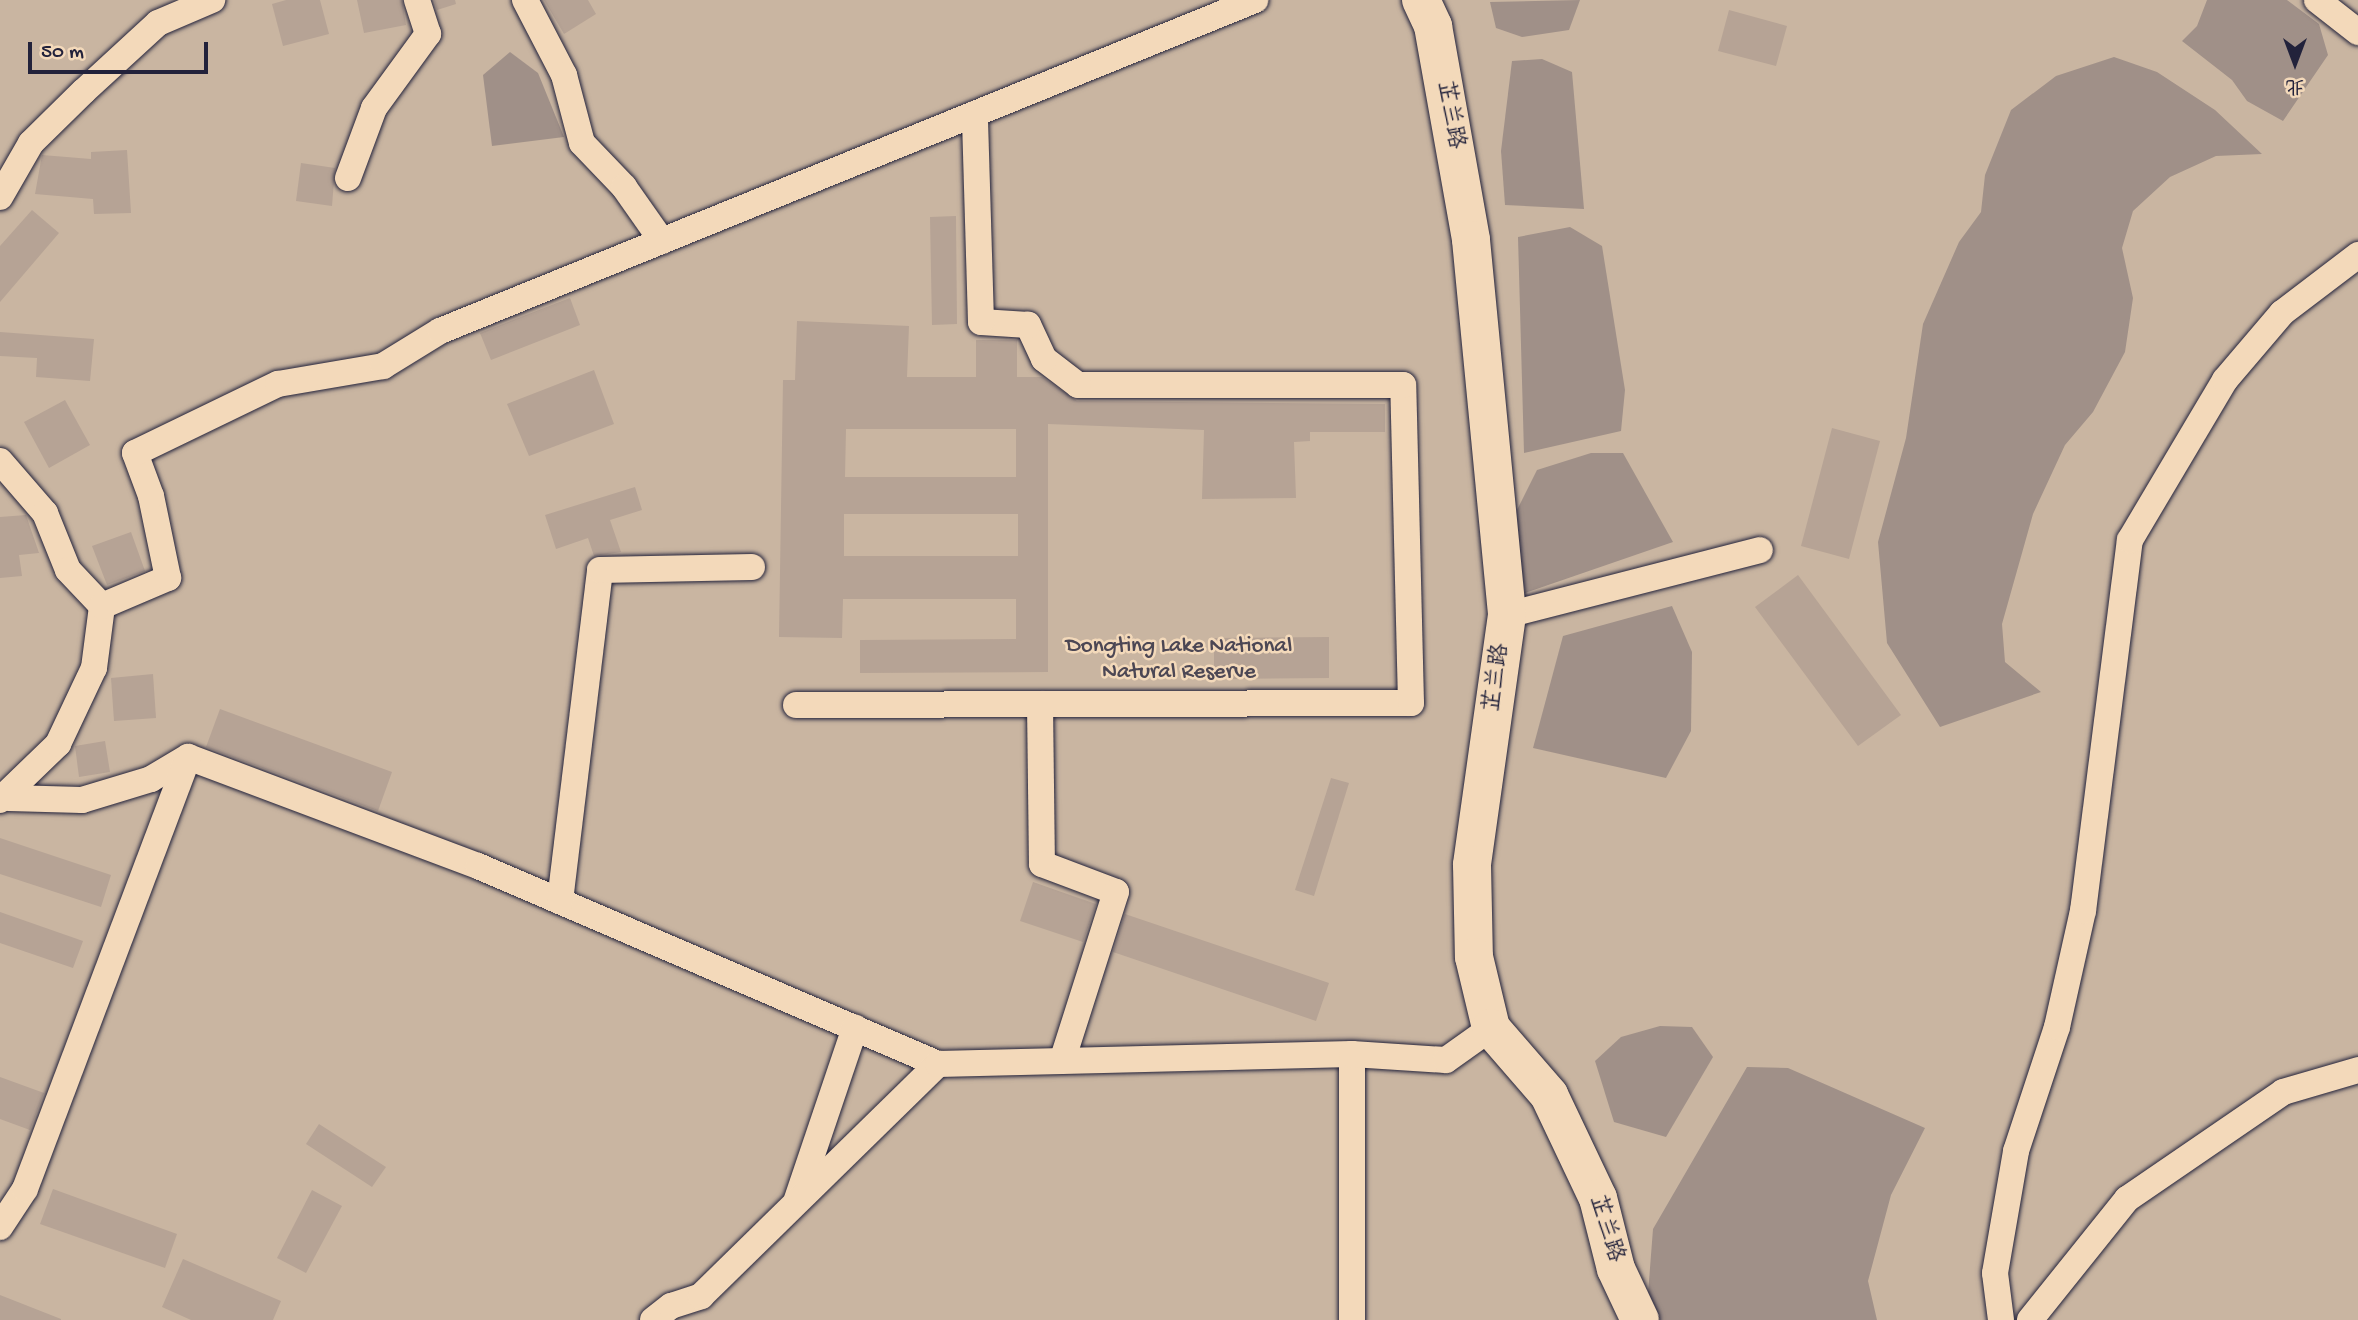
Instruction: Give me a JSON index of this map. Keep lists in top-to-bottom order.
{
  "streets": {
    "street": ["芷兰路"]
  },
  "parks": ["Dongting Lake National Natural Reserve"],
  "scale_bar": "50 m",
  "north": "bottom"
}
